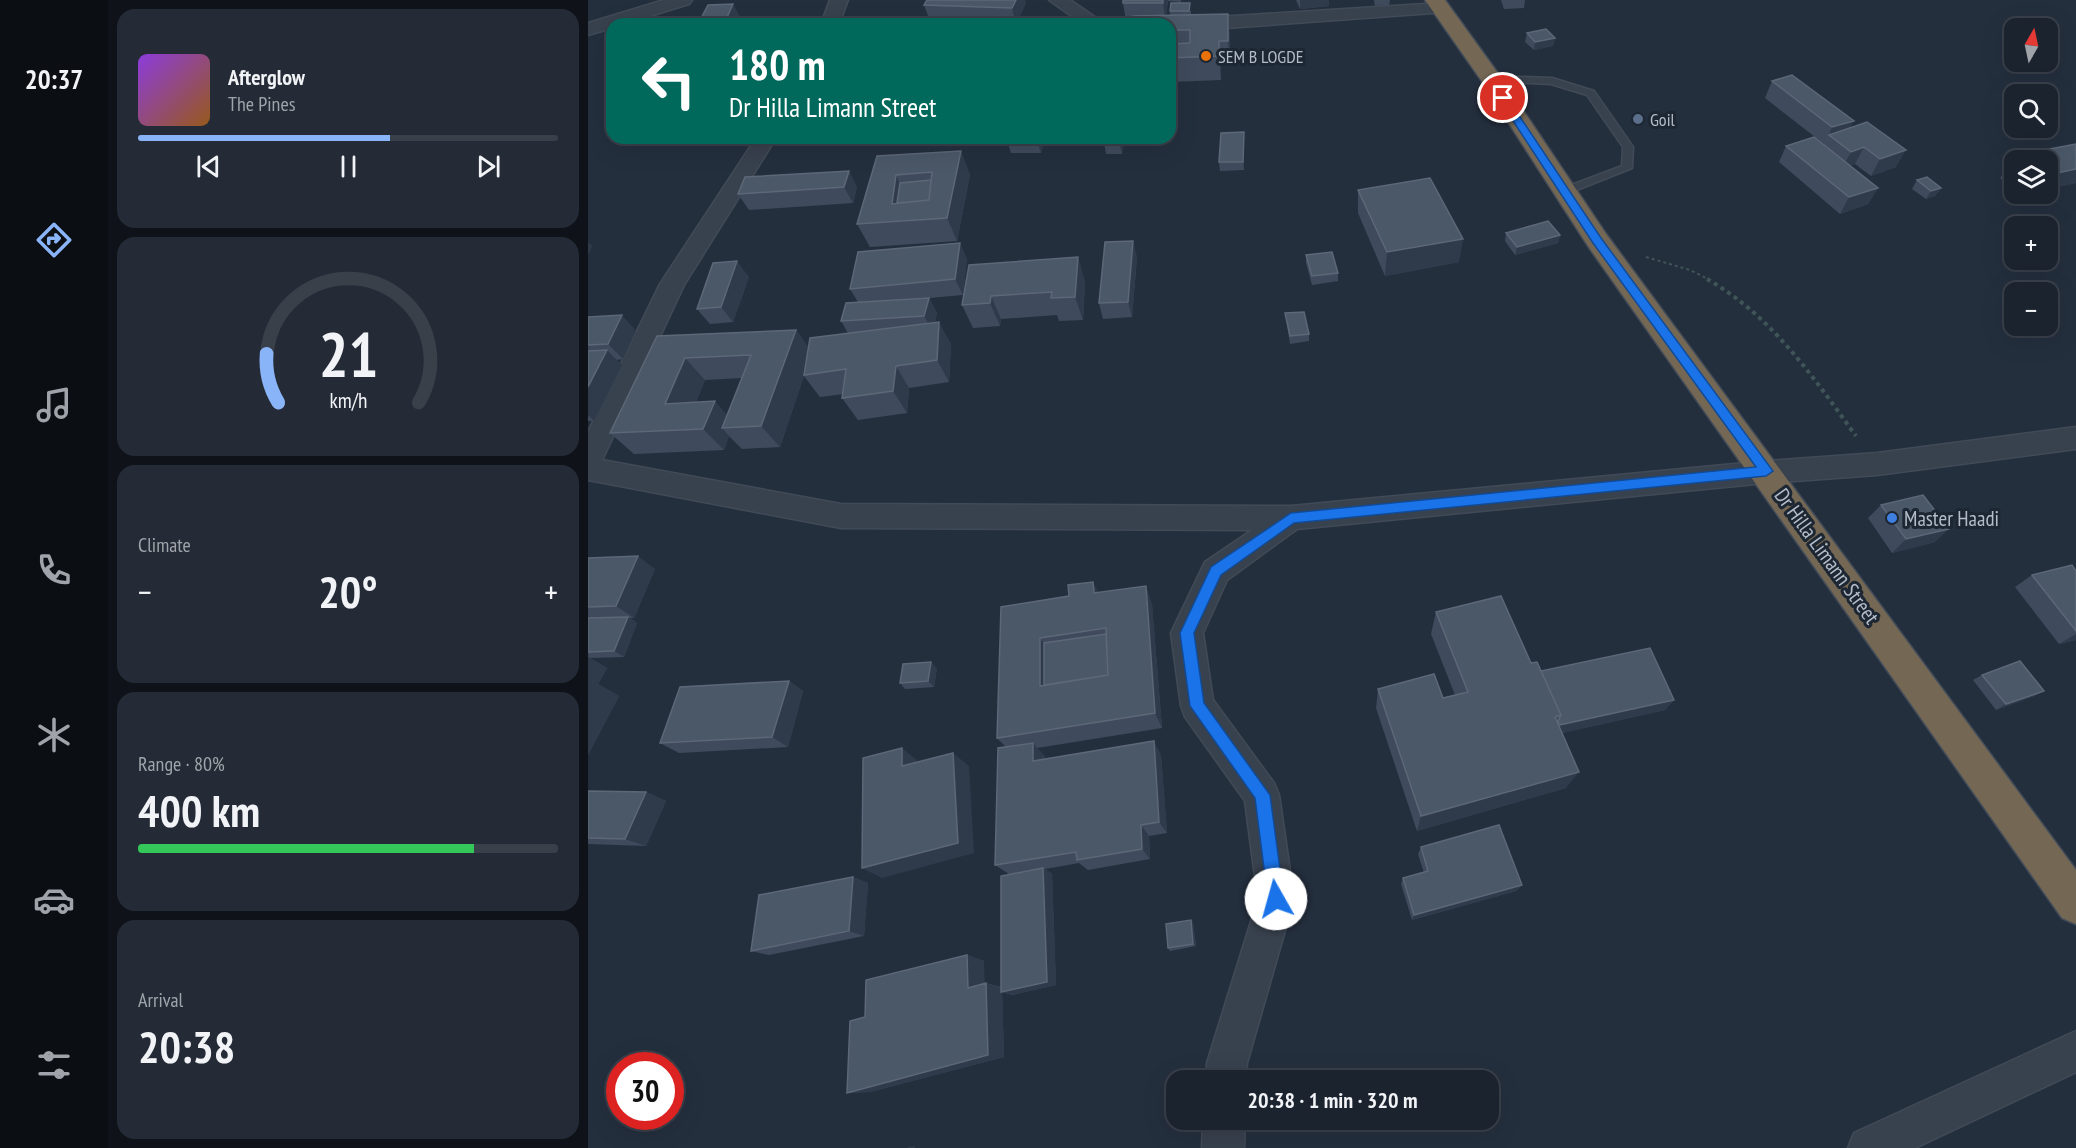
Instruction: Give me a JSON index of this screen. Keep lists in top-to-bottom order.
{
  "streets": {
    "highway": ["Dr Hilla Limann Street"]
  },
  "places": ["SEM B LOGDE", "Goil", "Master Haadi"],
  "north": "top",
  "page": {
    "tabs": "20:37",
    "map_buttons": ["+", "−"],
    "turn": ["180 m", "Dr Hilla Limann Street"],
    "song": ["Afterglow", "The Pines"],
    "tile": [
      "Climate",
      ["Range · 80%", "400 km"],
      ["Arrival", "20:38"]
    ],
    "heat": ["−", "20°", "+"],
    "limit": "30",
    "trip": "20:38 · 1 min · 320 m",
    "gauge": ["21", "km/h"]
  }
}
